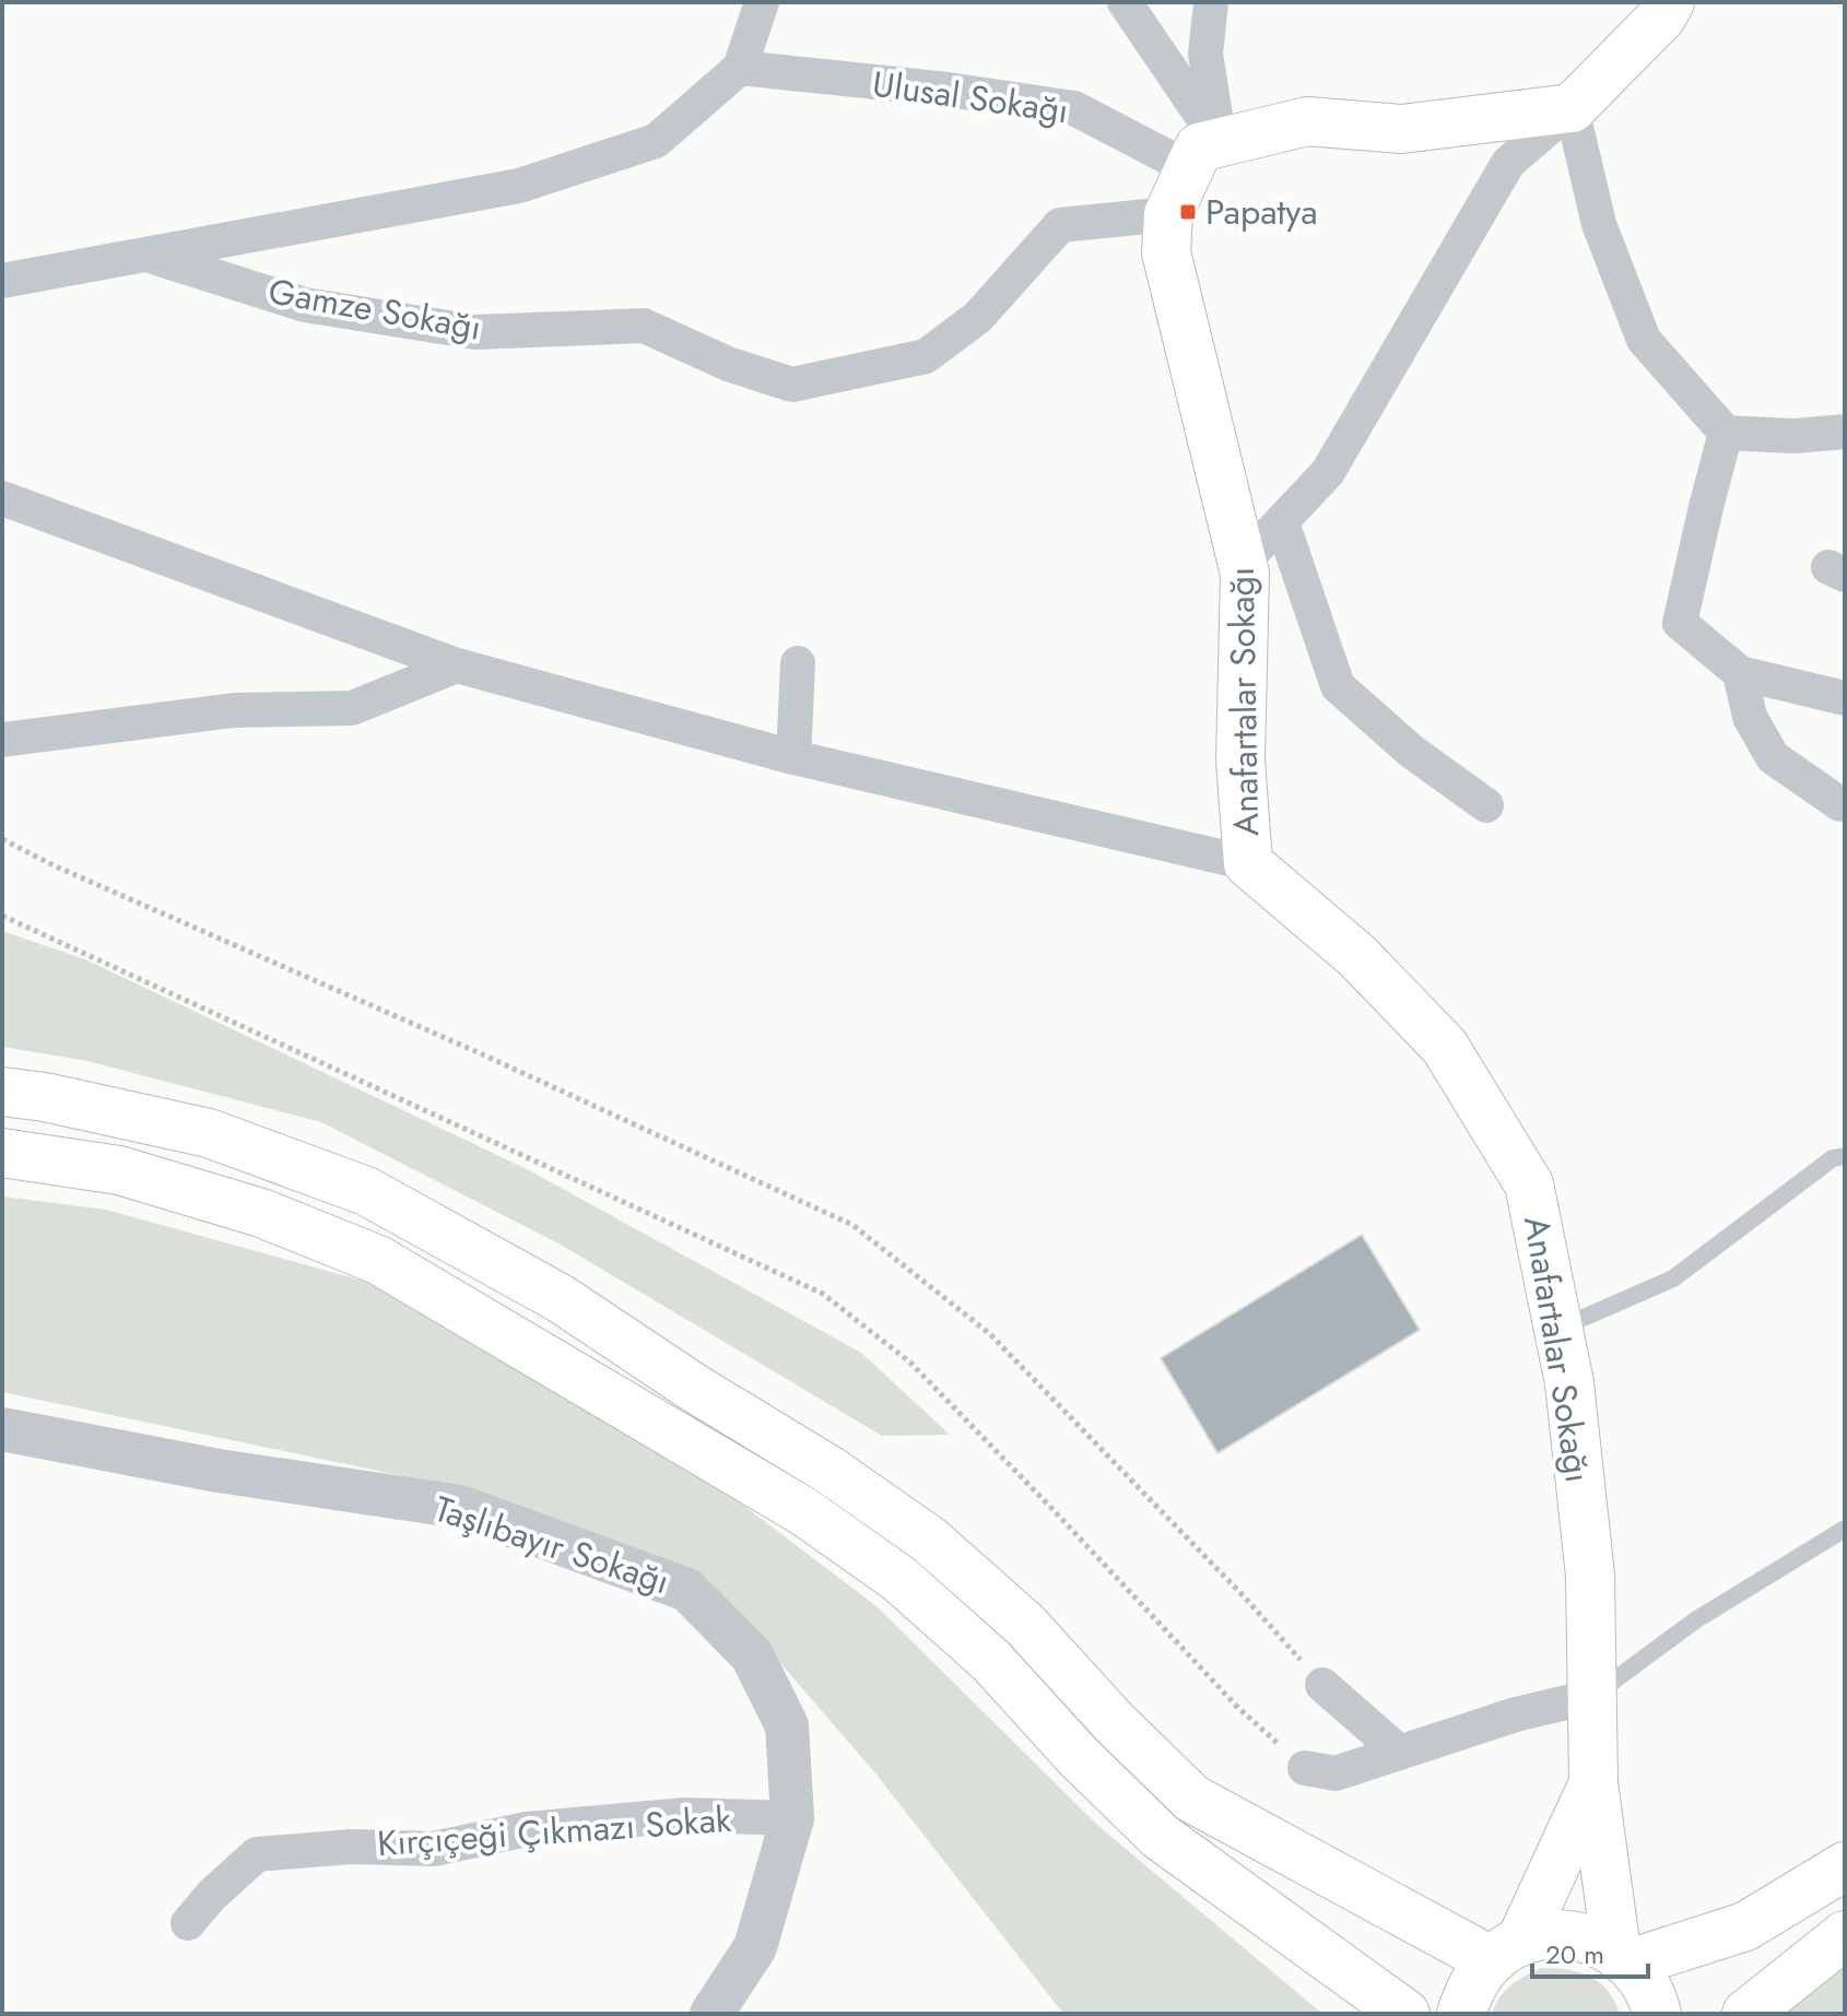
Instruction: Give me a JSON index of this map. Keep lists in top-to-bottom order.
{
  "streets": {
    "main road": ["Anafartalar Sokağı"],
    "street": [
      "Ulusal Sokağı",
      "Gamze Sokağı",
      "Taşlıbayır Sokağı",
      "Kırçıçeği Çıkmazı Sokak"
    ]
  },
  "crossings": [
    ["Ulusal Sokağı", "Anafartalar Sokağı"],
    ["Gamze Sokağı", "Anafartalar Sokağı"],
    ["Taşlıbayır Sokağı", "Kırçıçeği Çıkmazı Sokak"]
  ],
  "places": {
    "transit": ["Papatya"]
  },
  "scale_bar": "20 m"
}
